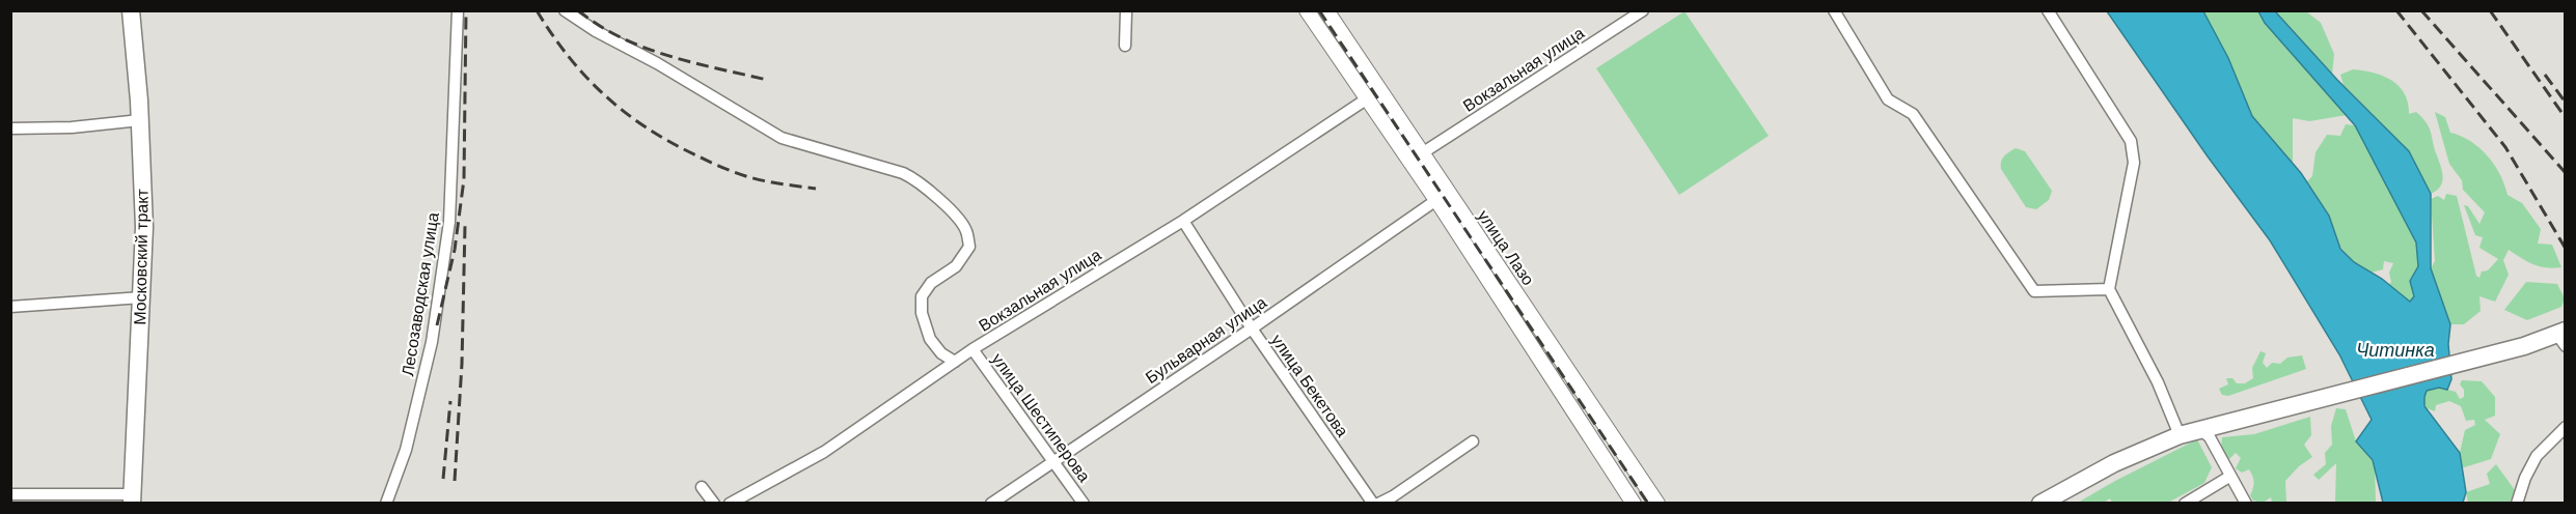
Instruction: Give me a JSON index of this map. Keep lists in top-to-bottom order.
{
  "streets": {
    "main road": ["улица Лазо", "Московский тракт"],
    "street": [
      "Вокзальная улица",
      "Лесозаводская улица",
      "Бульварная улица",
      "улица Бекетова",
      "улица Шестиперова"
    ]
  },
  "crossings": [
    ["Вокзальная улица", "улица Лазо"],
    ["Вокзальная улица", "улица Бекетова"],
    ["Вокзальная улица", "улица Шестиперова"],
    ["улица Лазо", "Бульварная улица"],
    ["Бульварная улица", "улица Бекетова"],
    ["Бульварная улица", "улица Шестиперова"]
  ],
  "water": ["Читинка"]
}
